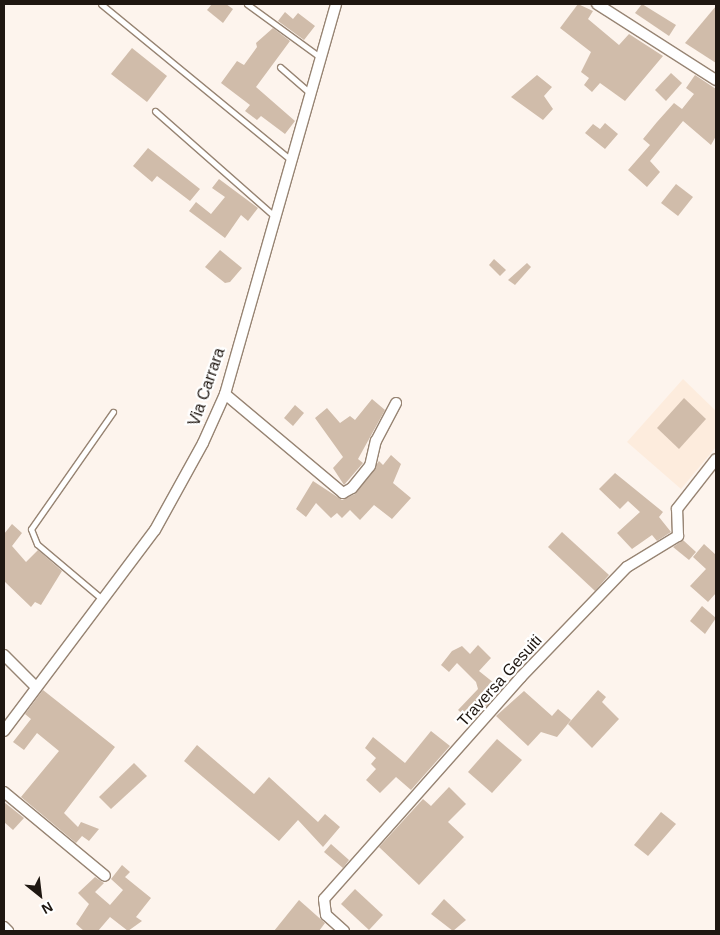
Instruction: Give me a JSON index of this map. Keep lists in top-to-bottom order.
{
  "streets": {
    "street": ["Via Carrara", "Traversa Gesuiti"]
  },
  "north": "bottom right"
}
